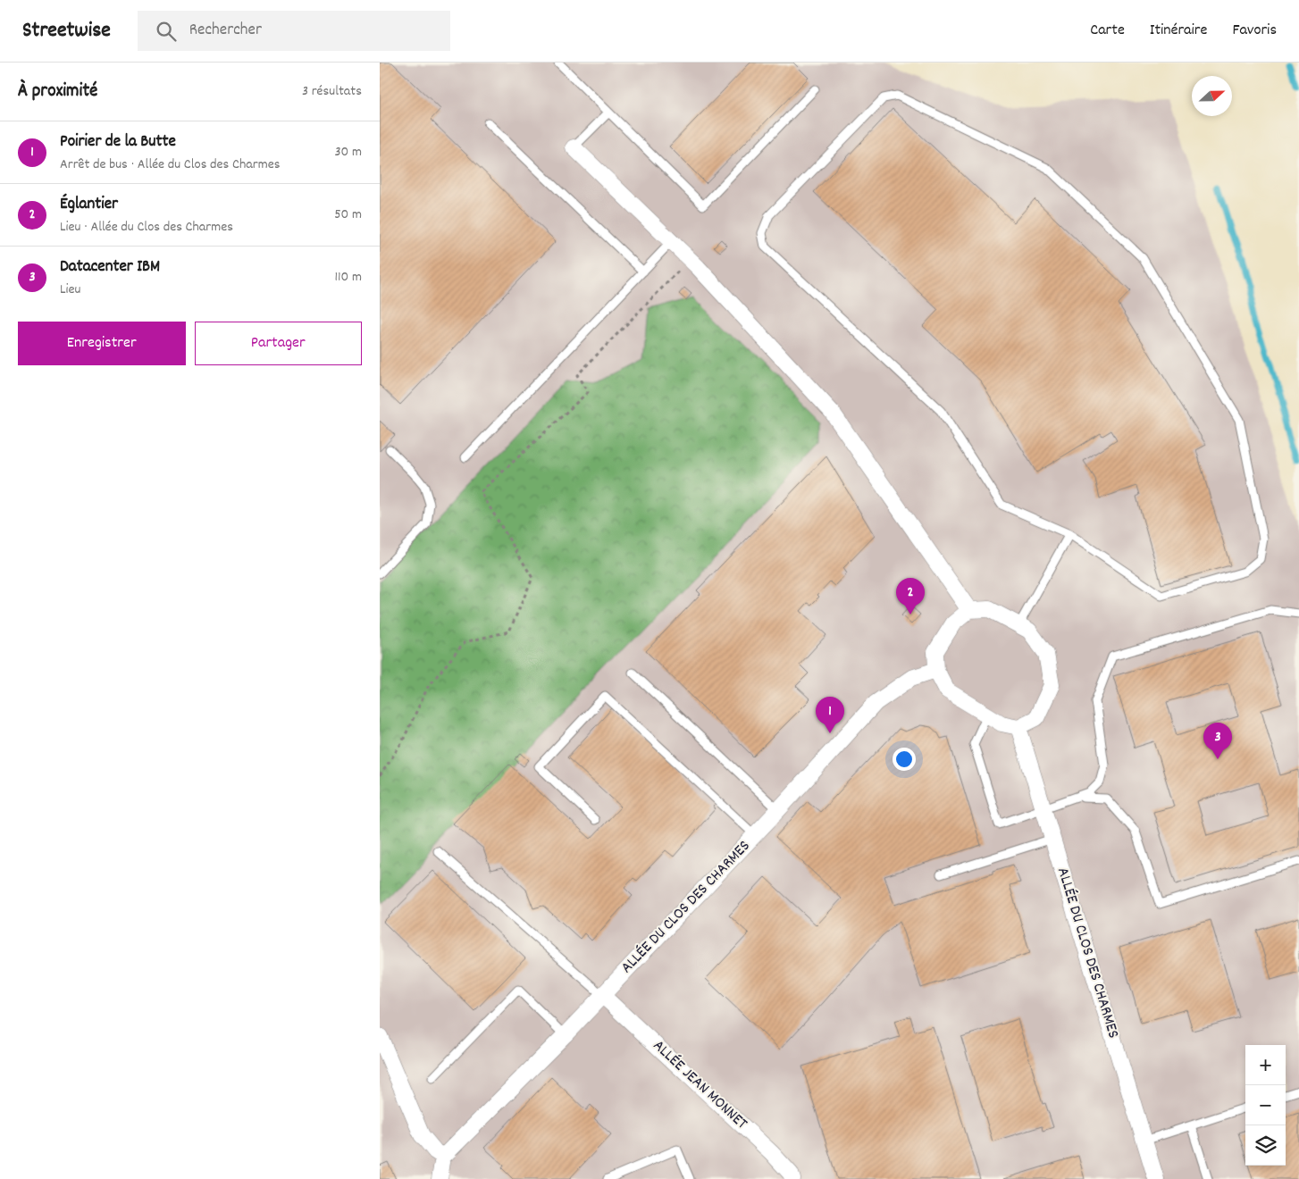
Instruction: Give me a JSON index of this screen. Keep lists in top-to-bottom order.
{
  "streets": {
    "street": ["ALLÉE DU CLOS DES CHARMES", "ALLÉE JEAN MONNET"]
  },
  "crossings": [
    ["ALLÉE DU CLOS DES CHARMES", "ALLÉE JEAN MONNET"]
  ],
  "north": "right",
  "page": {
    "header": "Streetwise",
    "search": "Rechercher",
    "nav": ["Carte", "Itinéraire", "Favoris"],
    "heading": ["À proximité", "3 résultats"],
    "list": [
      {
        "mark": "1",
        "name": "Poirier de la Butte",
        "note": "Arrêt de bus · Allée du Clos des Charmes",
        "value": "30 m"
      },
      {
        "mark": "2",
        "name": "Églantier",
        "note": "Lieu · Allée du Clos des Charmes",
        "value": "50 m"
      },
      {
        "mark": "3",
        "name": "Datacenter IBM",
        "note": "Lieu",
        "value": "110 m"
      }
    ],
    "buttons": ["Enregistrer", "Partager"],
    "pins": ["2", "1", "3"],
    "map_buttons": ["+", "−"]
  }
}
